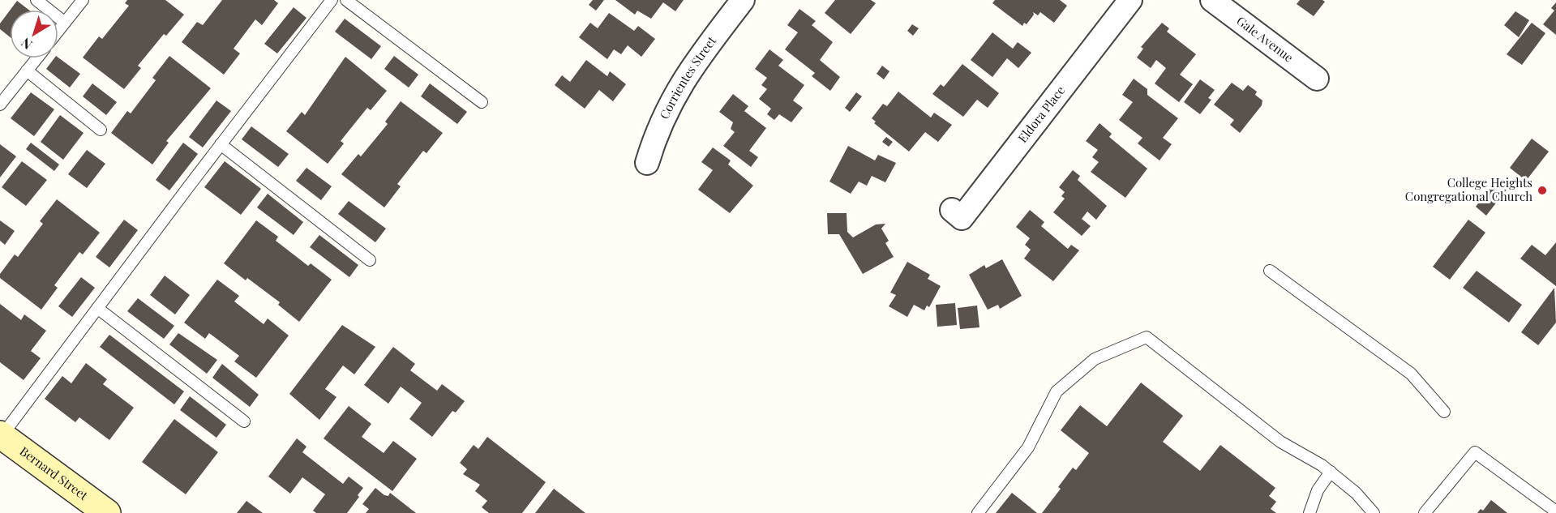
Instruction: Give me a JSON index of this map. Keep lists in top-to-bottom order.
{
  "streets": {
    "street": [
      "Gale Avenue",
      "Corrientes Street",
      "Eldora Place",
      "Bernard Street"
    ]
  },
  "places": ["College Heights Congregational Church"],
  "north": "bottom left"
}
